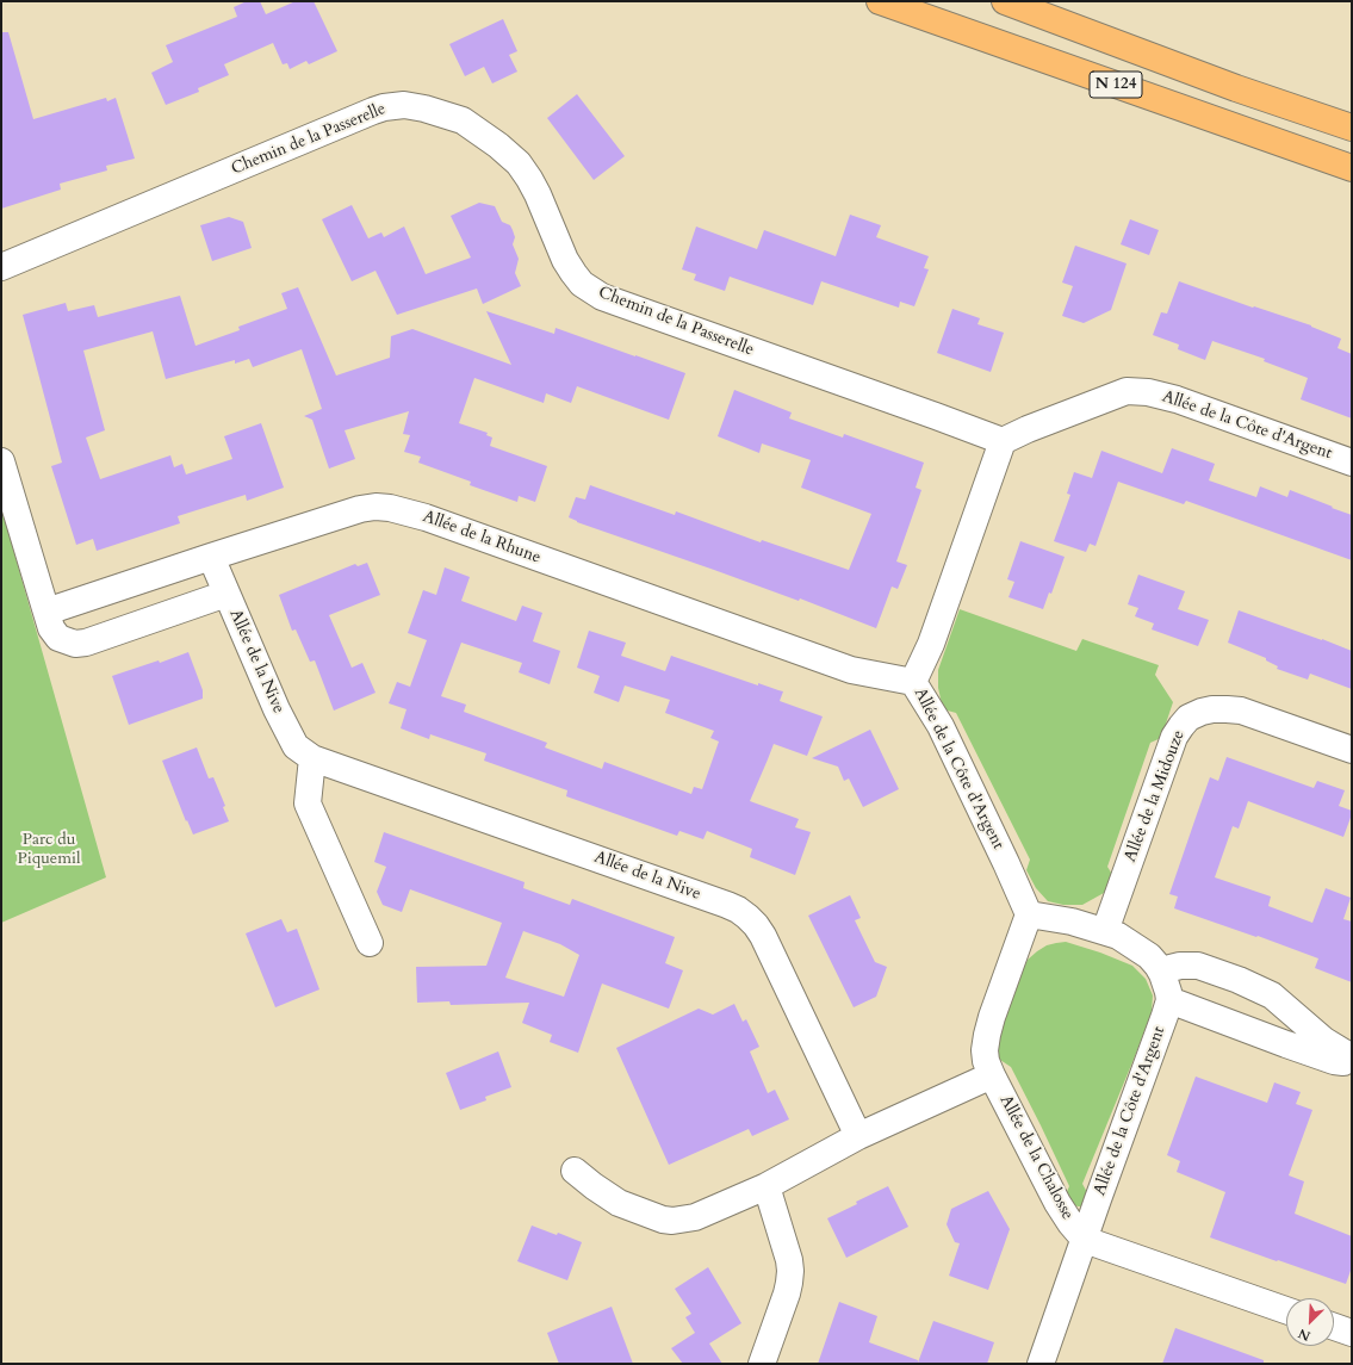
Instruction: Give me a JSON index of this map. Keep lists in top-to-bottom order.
{
  "streets": {
    "highway": ["N 124"],
    "street": [
      "Chemin de la Passerelle",
      "Allée de la Côte d'Argent",
      "Allée de la Rhune",
      "Allée de la Nive",
      "Allée de la Midouze",
      "Allée de la Chalosse"
    ]
  },
  "crossings": [
    ["Chemin de la Passerelle", "Allée de la Côte d'Argent"],
    ["Allée de la Côte d'Argent", "Allée de la Rhune"],
    ["Allée de la Côte d'Argent", "Allée de la Chalosse"],
    ["Allée de la Rhune", "Allée de la Nive"]
  ],
  "parks": ["Parc du Piquemil"],
  "north": "bottom left"
}
